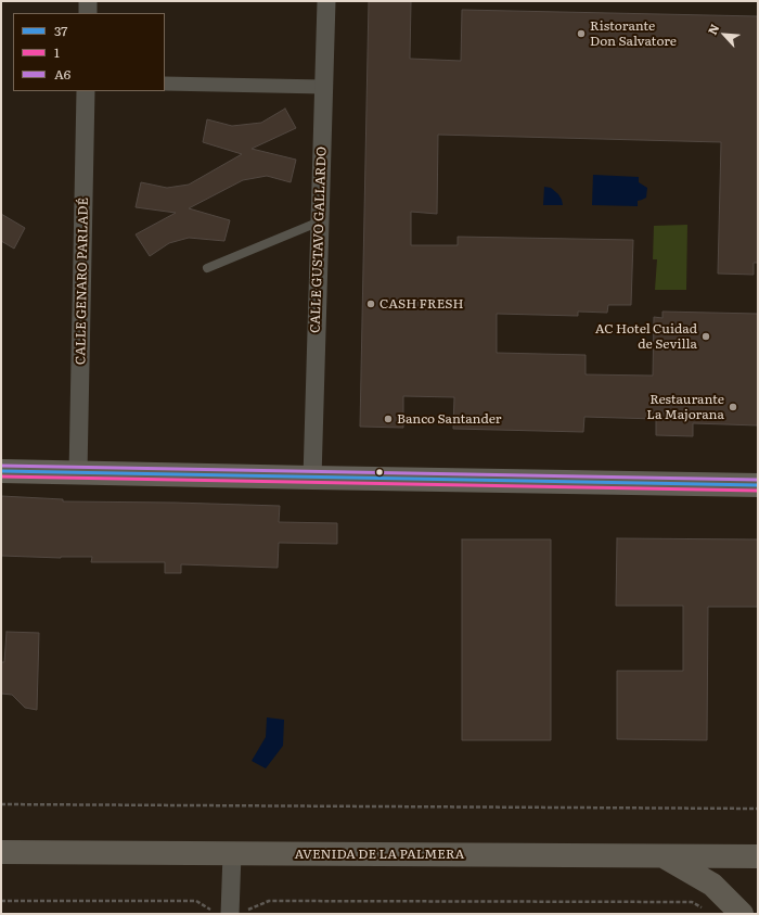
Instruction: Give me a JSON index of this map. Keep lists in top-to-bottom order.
{
  "streets": {
    "main road": ["AVENIDA DE LA PALMERA"],
    "street": ["CALLE GUSTAVO GALLARDO", "CALLE GENARO PARLADÉ"]
  },
  "places": [
    "Ristorante Don Salvatore",
    "CASH FRESH",
    "AC Hotel Cuidad de Sevilla",
    "Restaurante La Majorana",
    "Banco Santander"
  ],
  "lines": ["transit line A6", "transit line 37", "transit line 1"],
  "legend": ["37", "1", "A6"],
  "north": "top left"
}
